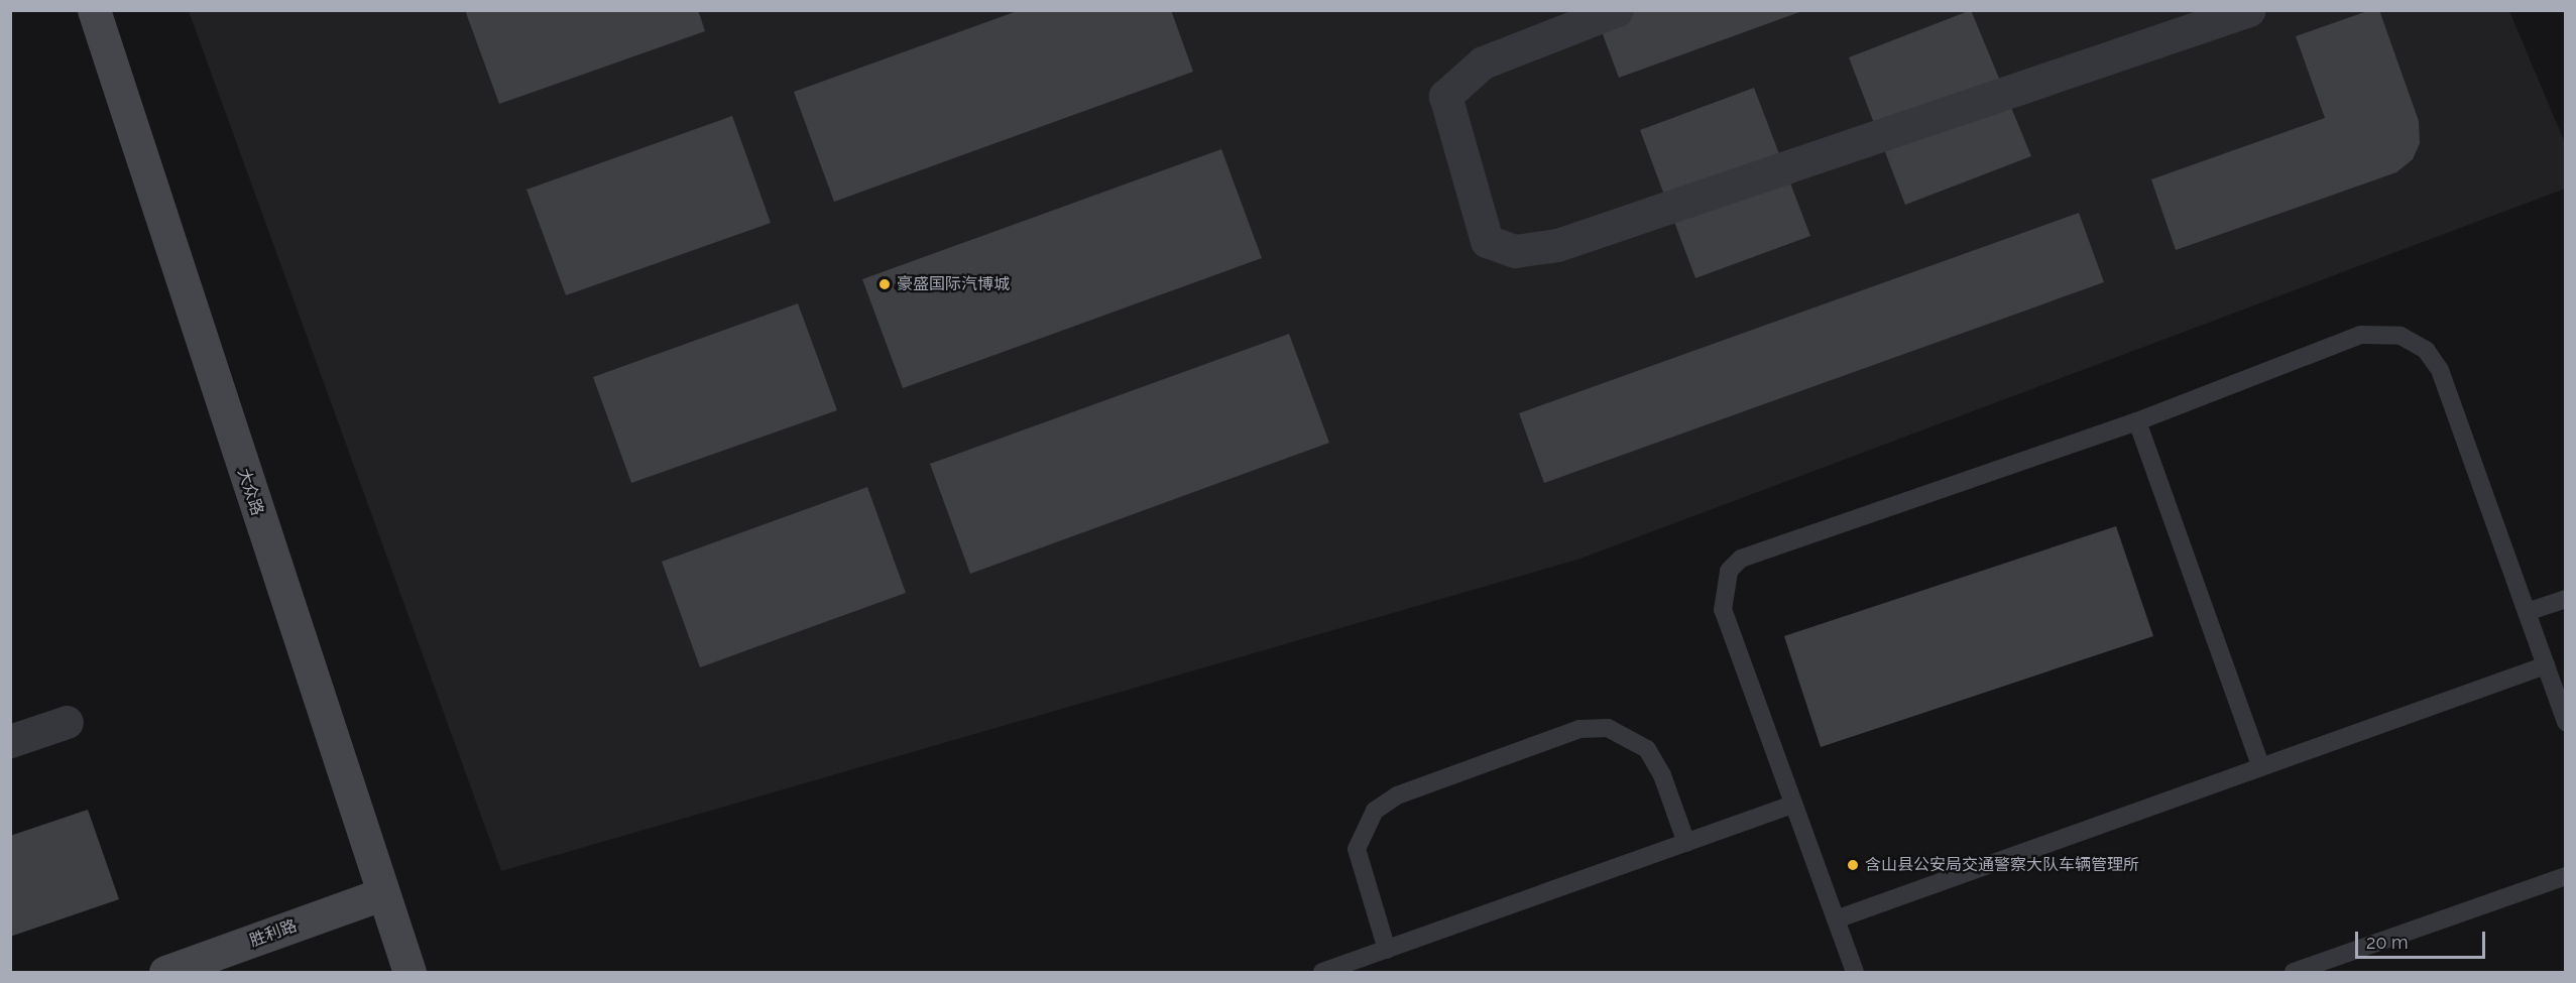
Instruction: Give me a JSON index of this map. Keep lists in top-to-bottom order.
{
  "streets": {
    "street": ["大众路", "胜利路"]
  },
  "crossings": [
    ["大众路", "胜利路"]
  ],
  "places": ["豪盛国际汽博城", "含山县公安局交通警察大队车辆管理所"],
  "scale_bar": "20 m"
}
